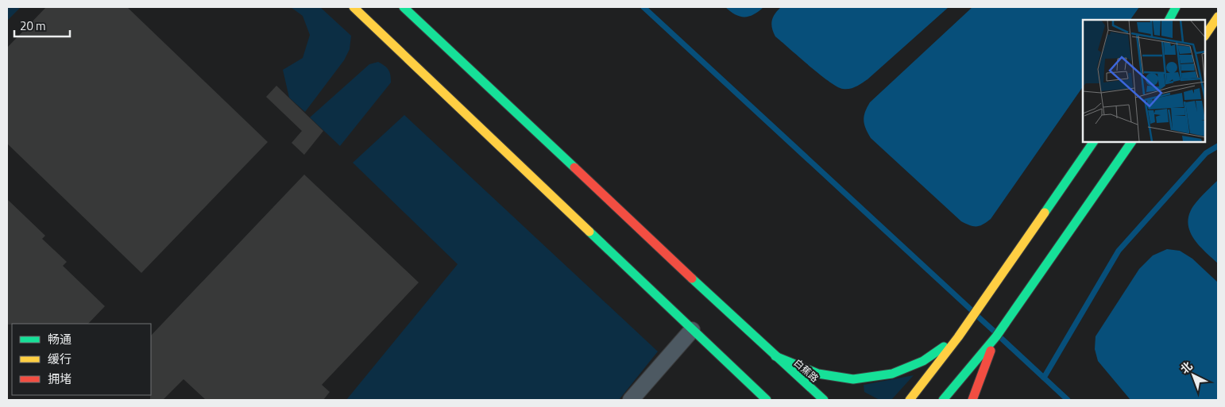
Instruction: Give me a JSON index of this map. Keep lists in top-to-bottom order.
{
  "streets": {
    "main road": ["白蕉路"]
  },
  "legend": ["畅通", "缓行", "拥堵"],
  "scale_bar": "20 m",
  "north": "top left"
}
